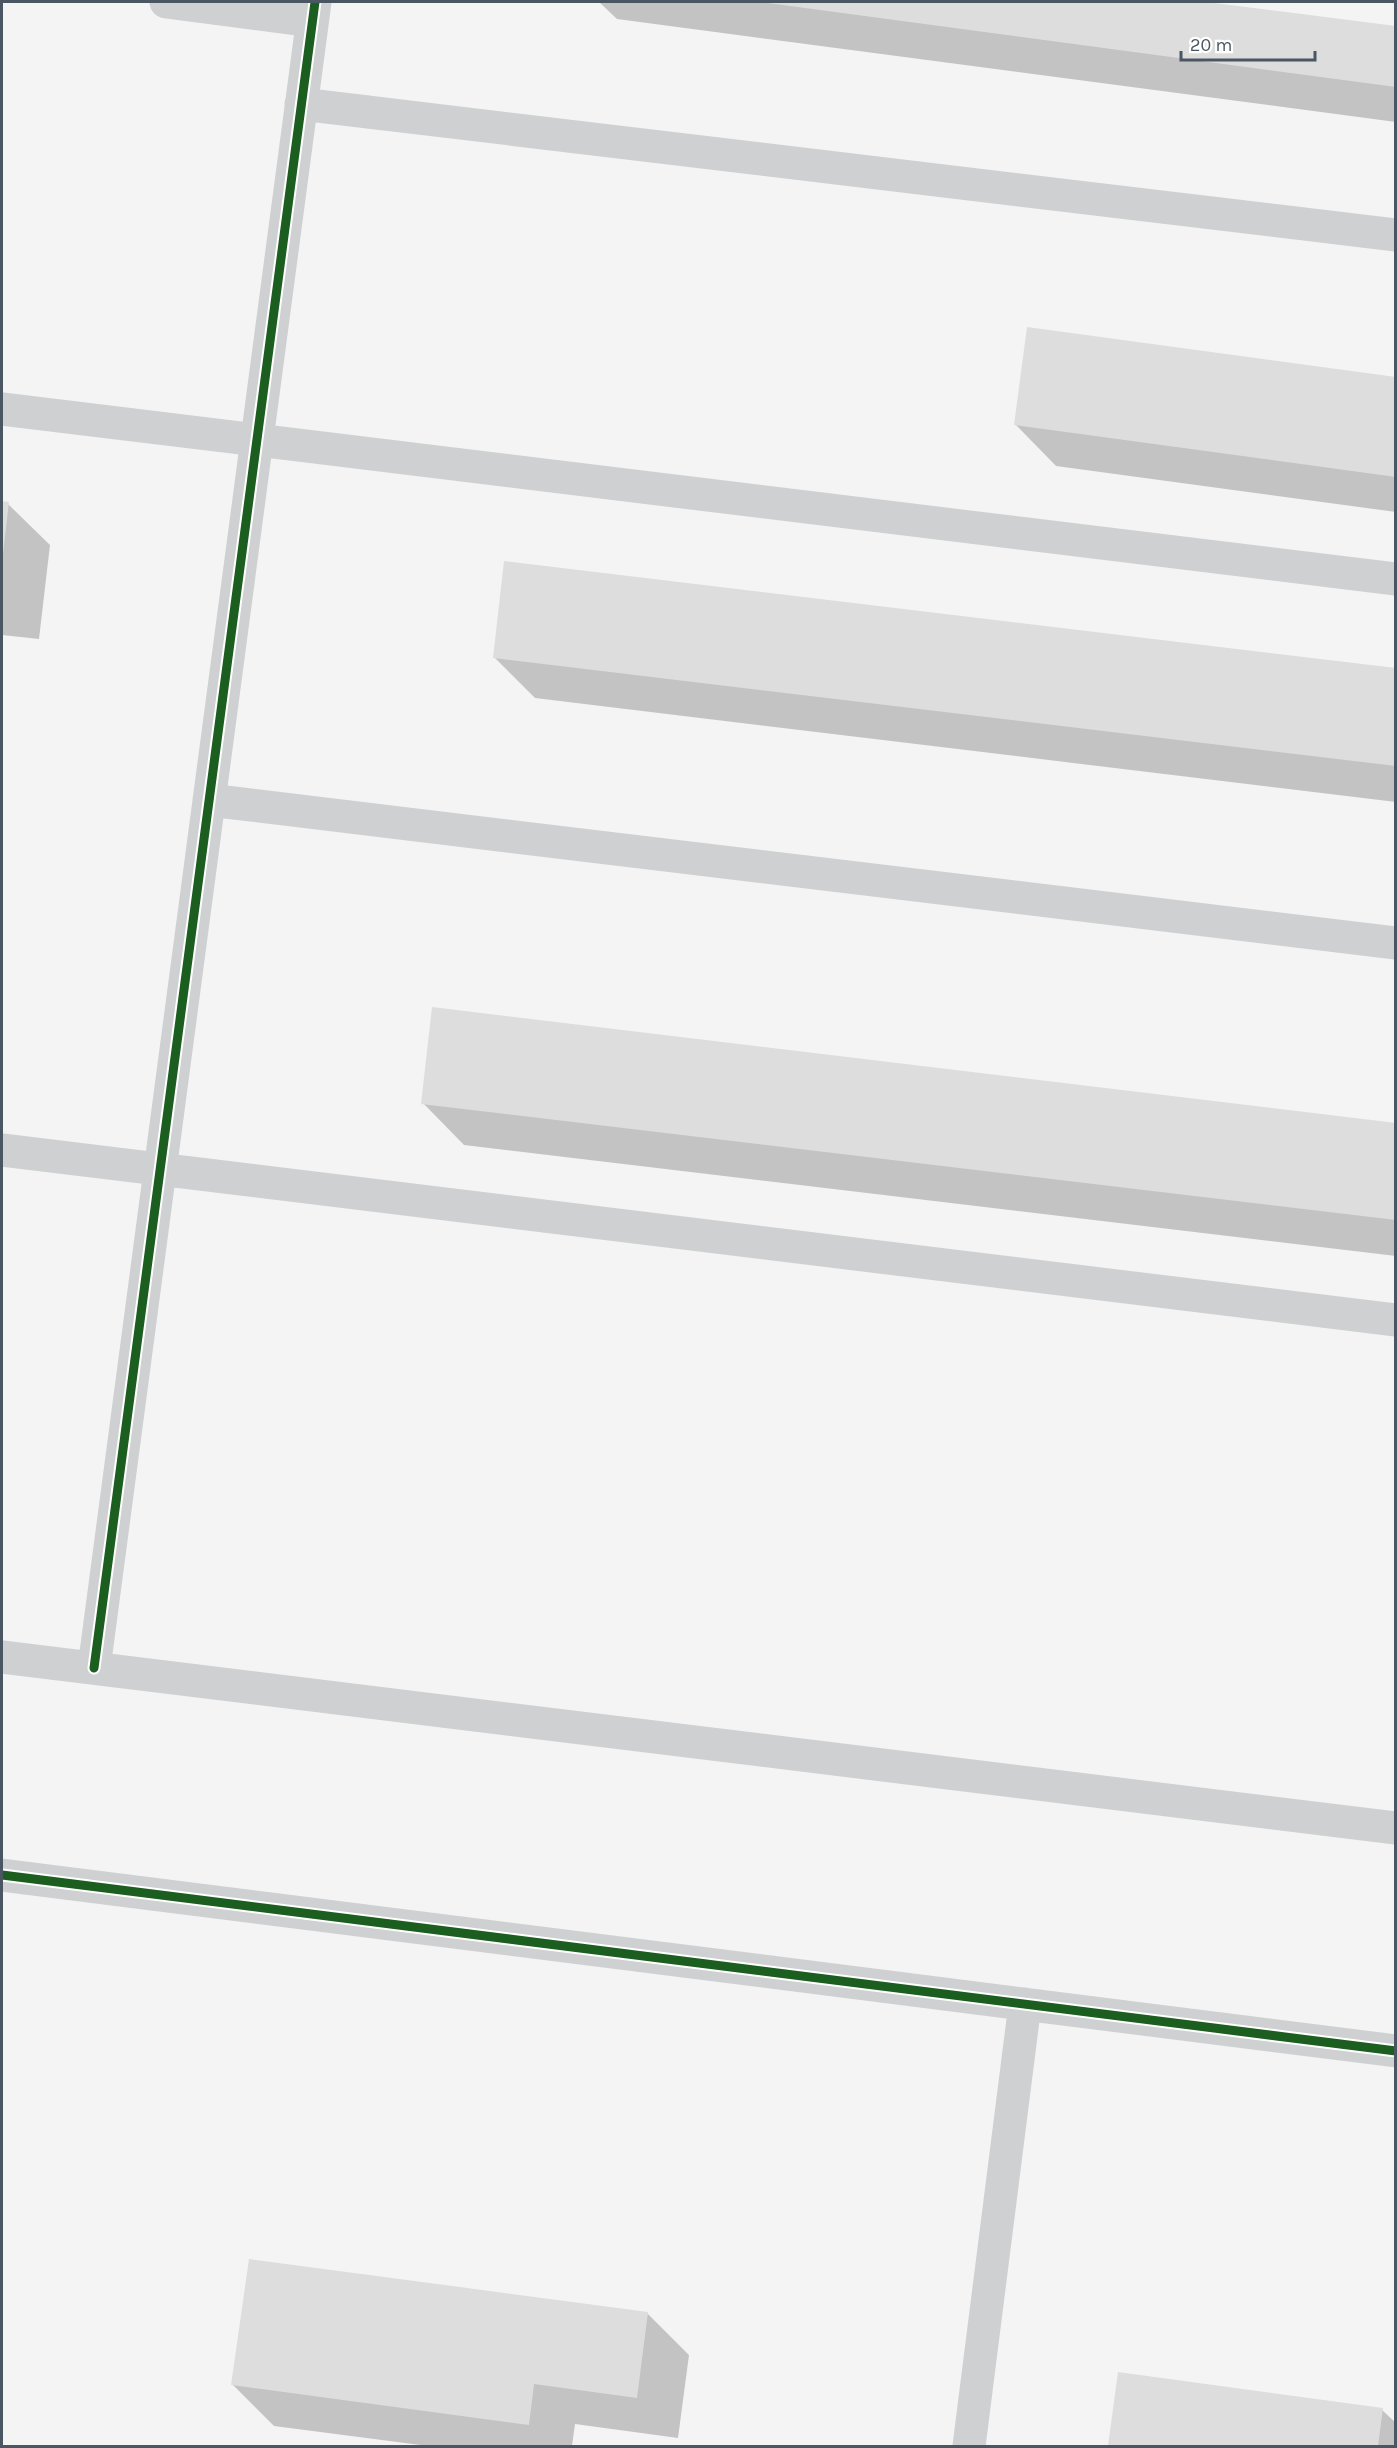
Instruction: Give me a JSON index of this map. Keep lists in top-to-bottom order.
{
  "scale_bar": "20 m"
}
